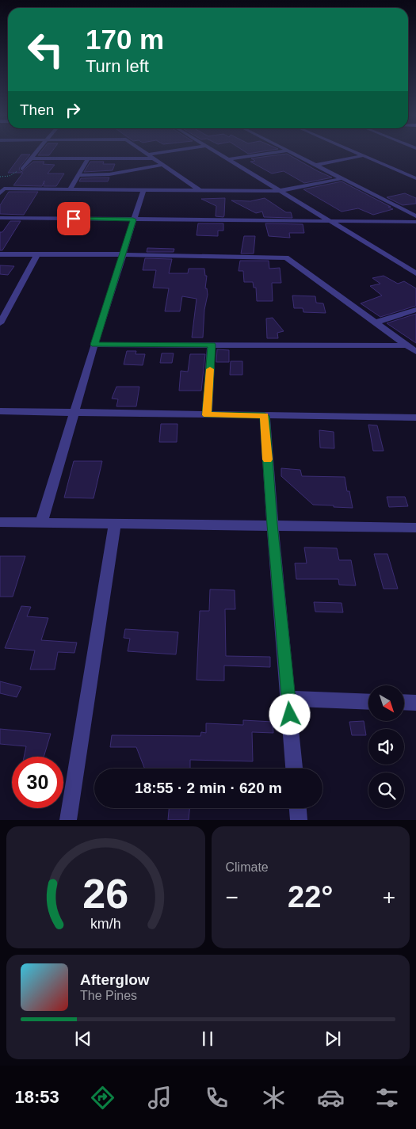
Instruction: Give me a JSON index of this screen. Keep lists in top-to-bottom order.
{
  "north": "bottom right",
  "page": {
    "turn": ["170 m", "Turn left"],
    "then": "Then",
    "limit": "30",
    "trip": "18:55 · 2 min · 620 m",
    "tile": "Climate",
    "heat": ["−", "22°", "+"],
    "song": ["Afterglow", "The Pines"],
    "tabs": "18:53",
    "gauge": ["26", "km/h"]
  }
}
